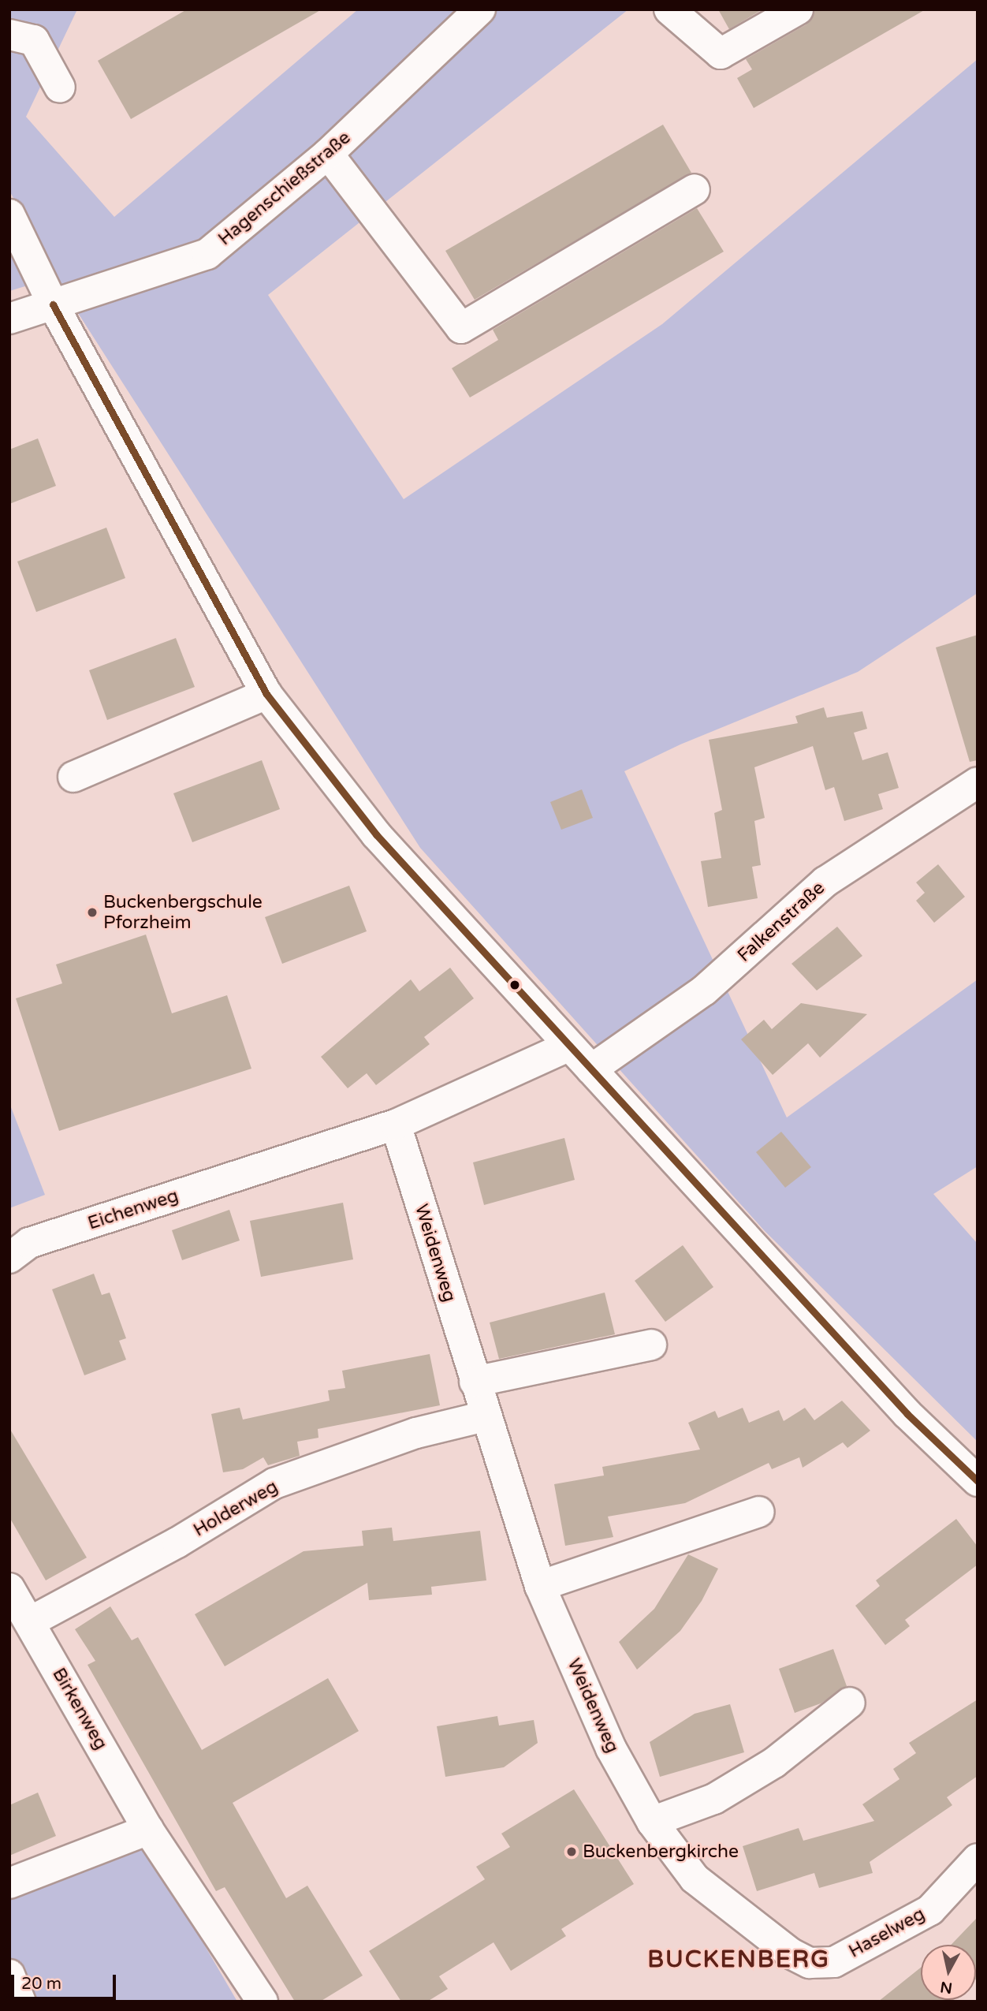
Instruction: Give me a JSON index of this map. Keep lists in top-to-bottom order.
{
  "streets": {
    "street": [
      "Hagenschießstraße",
      "Falkenstraße",
      "Eichenweg",
      "Weidenweg",
      "Holderweg",
      "Birkenweg",
      "Haselweg"
    ]
  },
  "crossings": [
    ["Eichenweg", "Weidenweg"],
    ["Weidenweg", "Holderweg"],
    ["Weidenweg", "Haselweg"],
    ["Holderweg", "Birkenweg"]
  ],
  "districts": ["BUCKENBERG"],
  "places": ["Buckenbergschule Pforzheim", "Buckenbergkirche"],
  "scale_bar": "20 m",
  "north": "bottom"
}
